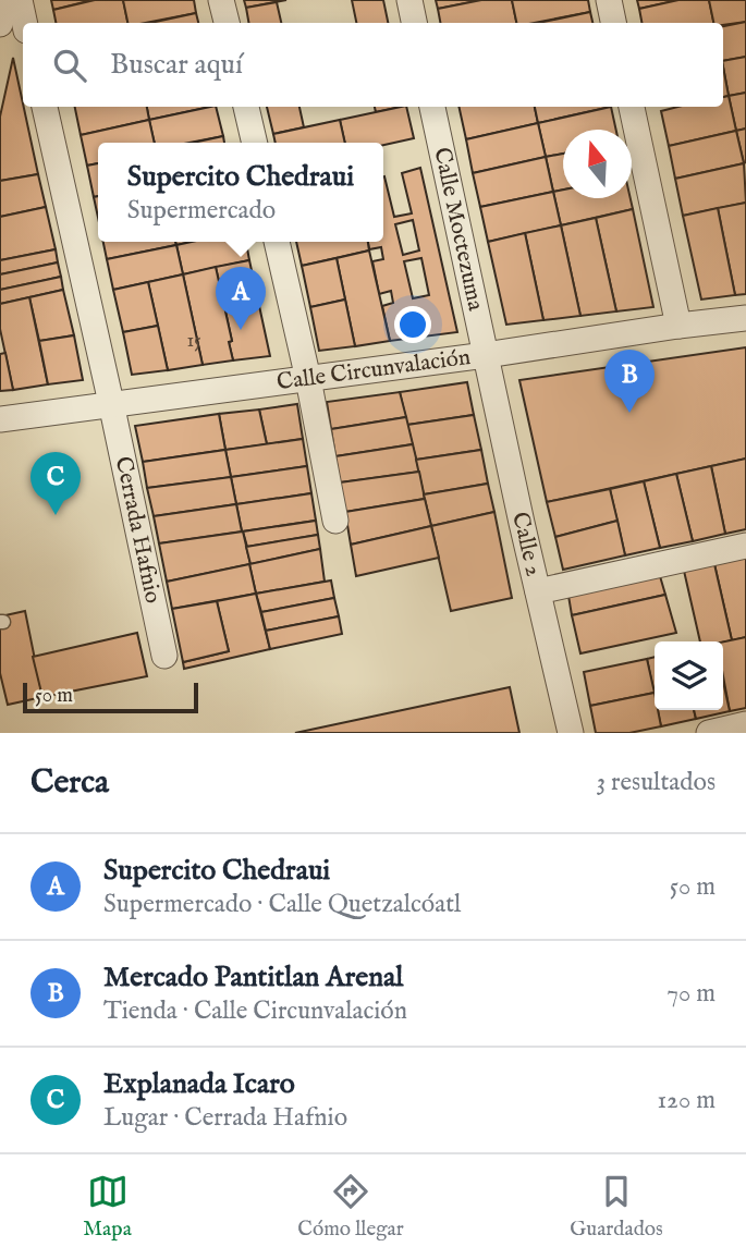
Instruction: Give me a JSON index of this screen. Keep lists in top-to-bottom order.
{
  "streets": {
    "street": [
      "Calle Moctezuma",
      "Calle Circunvalación",
      "Cerrada Hafnio",
      "Calle 2"
    ]
  },
  "crossings": [
    ["Calle Moctezuma", "Calle Circunvalación"],
    ["Calle Moctezuma", "Calle 2"],
    ["Calle Circunvalación", "Cerrada Hafnio"],
    ["Calle Circunvalación", "Calle 2"]
  ],
  "house_numbers": ["15"],
  "scale_bar": "50 m",
  "north": "top",
  "page": {
    "search": "Buscar aquí",
    "popup": ["Supercito Chedraui", "Supermercado"],
    "pins": ["A", "B", "C"],
    "scale": "50 m",
    "heading": ["Cerca", "3 resultados"],
    "list": [
      {
        "mark": "A",
        "name": "Supercito Chedraui",
        "note": "Supermercado · Calle Quetzalcóatl",
        "value": "50 m"
      },
      {
        "mark": "B",
        "name": "Mercado Pantitlan Arenal",
        "note": "Tienda · Calle Circunvalación",
        "value": "70 m"
      },
      {
        "mark": "C",
        "name": "Explanada Icaro",
        "note": "Lugar · Cerrada Hafnio",
        "value": "120 m"
      }
    ],
    "nav": ["Mapa", "Cómo llegar", "Guardados"]
  }
}
